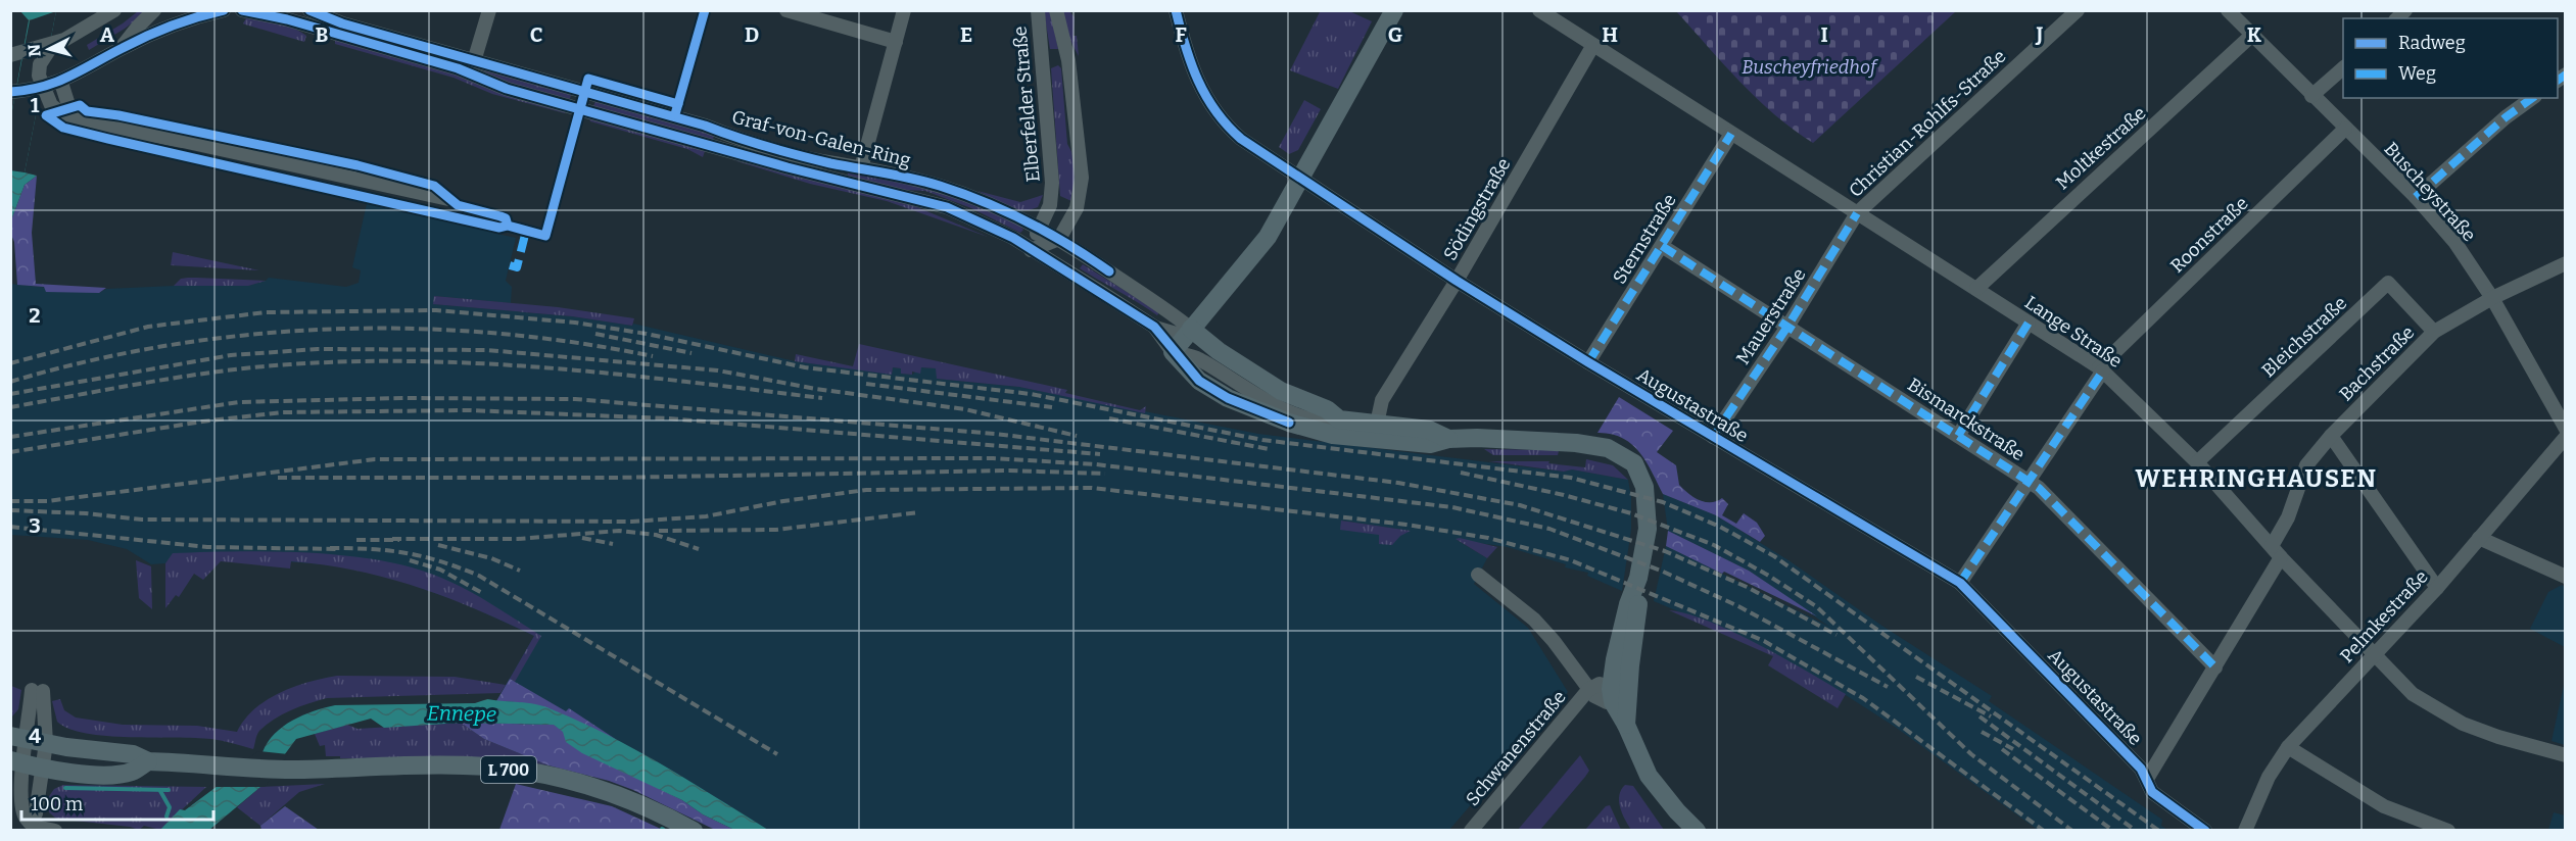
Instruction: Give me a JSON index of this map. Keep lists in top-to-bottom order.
{
  "streets": {
    "main road": ["L 700"],
    "street": [
      "Elberfelder Straße",
      "Christian-Rohlfs-Straße",
      "Graf-von-Galen-Ring",
      "Moltkestraße",
      "Buscheystraße",
      "Södingstraße",
      "Roonstraße",
      "Sternstraße",
      "Mauerstraße",
      "Lange Straße",
      "Bleichstraße",
      "Bachstraße",
      "Augustastraße",
      "Bismarckstraße",
      "Pelmkestraße",
      "Schwanenstraße"
    ]
  },
  "crossings": [
    ["Elberfelder Straße", "Graf-von-Galen-Ring"],
    ["Christian-Rohlfs-Straße", "Mauerstraße"],
    ["Christian-Rohlfs-Straße", "Lange Straße"],
    ["Moltkestraße", "Buscheystraße"],
    ["Moltkestraße", "Lange Straße"],
    ["Buscheystraße", "Roonstraße"],
    ["Buscheystraße", "Bachstraße"],
    ["Södingstraße", "Lange Straße"],
    ["Södingstraße", "Augustastraße"],
    ["Roonstraße", "Lange Straße"],
    ["Roonstraße", "Augustastraße"],
    ["Roonstraße", "Bismarckstraße"],
    ["Sternstraße", "Lange Straße"],
    ["Sternstraße", "Augustastraße"],
    ["Sternstraße", "Bismarckstraße"],
    ["Mauerstraße", "Lange Straße"],
    ["Mauerstraße", "Augustastraße"],
    ["Mauerstraße", "Bismarckstraße"],
    ["Lange Straße", "Bleichstraße"],
    ["Lange Straße", "Bachstraße"],
    ["Lange Straße", "Pelmkestraße"],
    ["Bleichstraße", "Bachstraße"],
    ["Bachstraße", "Augustastraße"],
    ["Bachstraße", "Bismarckstraße"]
  ],
  "districts": ["WEHRINGHAUSEN"],
  "water": ["Ennepe"],
  "parks": ["Buscheyfriedhof"],
  "legend": ["Radweg", "Weg"],
  "scale_bar": "100 m",
  "north": "left",
  "grid": {
    "columns": [
      "A",
      "B",
      "C",
      "D",
      "E",
      "F",
      "G",
      "H",
      "I",
      "J",
      "K"
    ],
    "rows": [
      "1",
      "2",
      "3",
      "4"
    ]
  }
}
